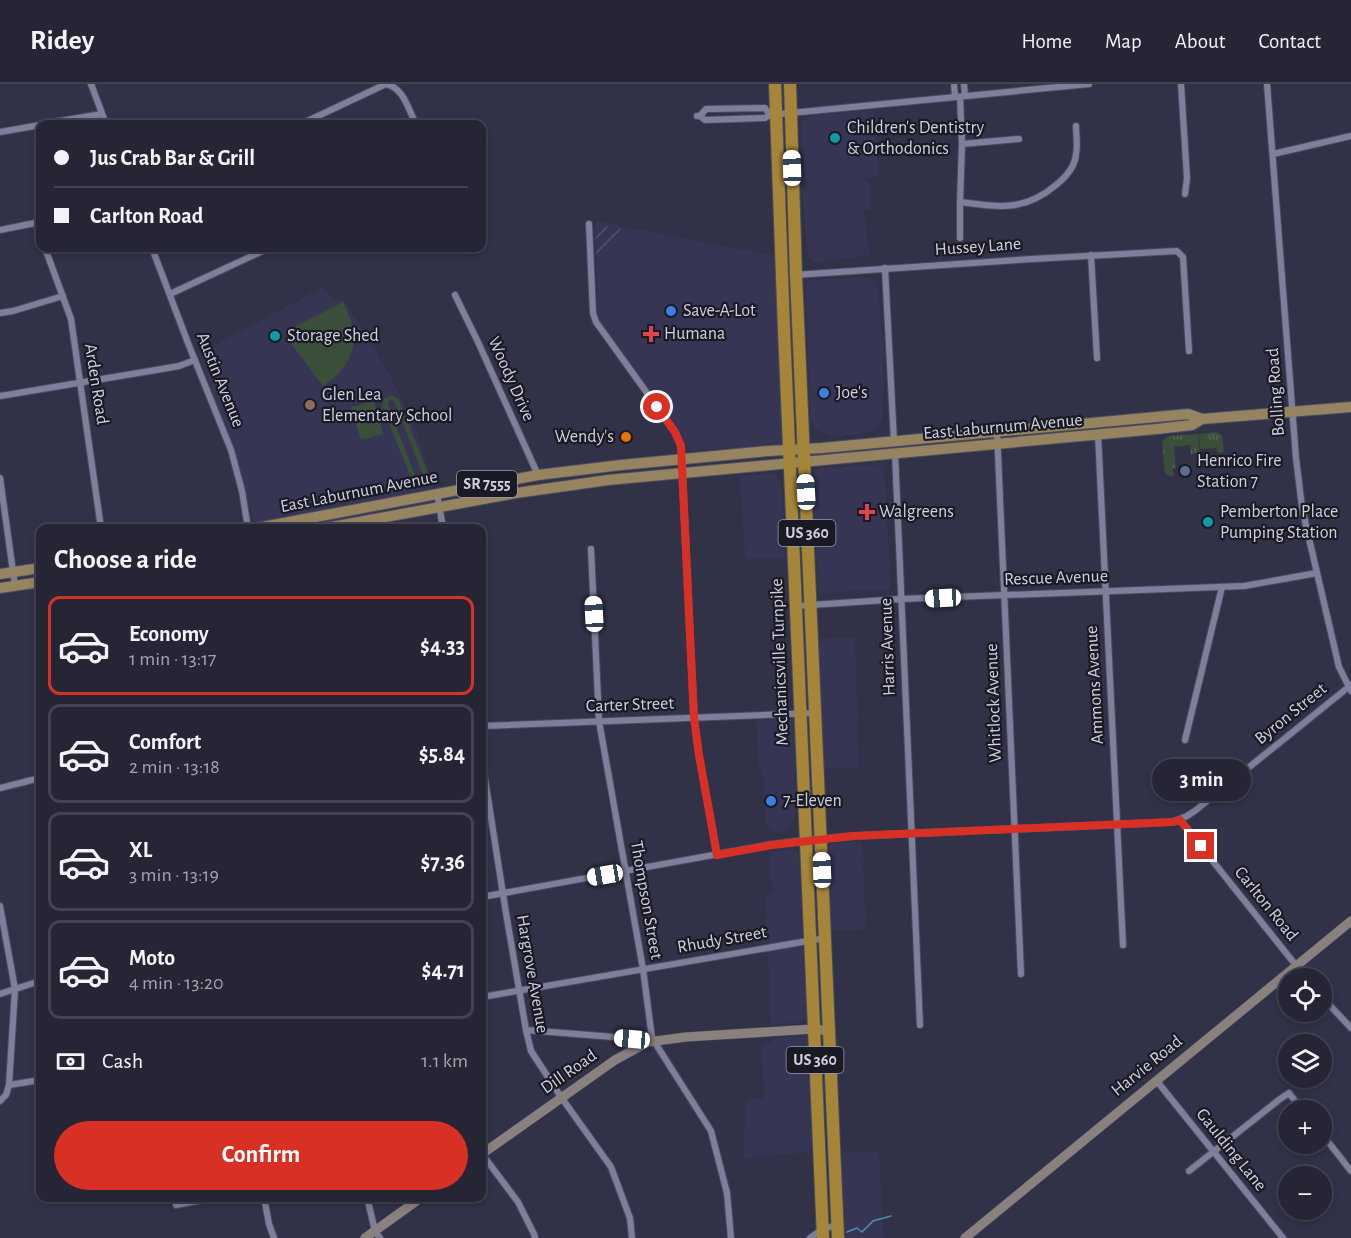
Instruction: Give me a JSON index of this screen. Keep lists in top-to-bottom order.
{
  "streets": {
    "highway": ["US 360", "Mechanicsville Turnpike"],
    "main road": ["East Laburnum Avenue", "SR 7555"],
    "street": [
      "Hussey Lane",
      "Woody Drive",
      "Austin Avenue",
      "Arden Road",
      "Bolling Road",
      "Rescue Avenue",
      "Harris Avenue",
      "Ammons Avenue",
      "Whitlock Avenue",
      "Carter Street",
      "Byron Street",
      "Thompson Street",
      "Carlton Road",
      "Rhudy Street",
      "Hargrove Avenue",
      "Harvie Road",
      "Dill Road",
      "Gaulding Lane"
    ]
  },
  "crossings": [
    ["Hussey Lane", "Harris Avenue"],
    ["Hussey Lane", "Mechanicsville Turnpike"],
    ["Woody Drive", "East Laburnum Avenue"],
    ["Bolling Road", "East Laburnum Avenue"],
    ["Bolling Road", "Rescue Avenue"],
    ["Bolling Road", "Byron Street"],
    ["East Laburnum Avenue", "Harris Avenue"],
    ["East Laburnum Avenue", "Mechanicsville Turnpike"],
    ["East Laburnum Avenue", "Ammons Avenue"],
    ["East Laburnum Avenue", "Whitlock Avenue"],
    ["Rescue Avenue", "Harris Avenue"],
    ["Rescue Avenue", "Mechanicsville Turnpike"],
    ["Rescue Avenue", "Ammons Avenue"],
    ["Rescue Avenue", "Whitlock Avenue"],
    ["Harris Avenue", "Byron Street"],
    ["Mechanicsville Turnpike", "Carter Street"],
    ["Mechanicsville Turnpike", "Byron Street"],
    ["Mechanicsville Turnpike", "Rhudy Street"],
    ["Mechanicsville Turnpike", "Dill Road"],
    ["Ammons Avenue", "Byron Street"],
    ["Whitlock Avenue", "Byron Street"],
    ["Carter Street", "Thompson Street"],
    ["Byron Street", "Thompson Street"],
    ["Byron Street", "Carlton Road"],
    ["Byron Street", "Hargrove Avenue"],
    ["Thompson Street", "Rhudy Street"],
    ["Thompson Street", "Dill Road"],
    ["Carlton Road", "Harvie Road"],
    ["Rhudy Street", "Hargrove Avenue"],
    ["Hargrove Avenue", "Dill Road"],
    ["Harvie Road", "Gaulding Lane"]
  ],
  "places": {
    "other": [
      "Children's Dentistry & Orthodonics",
      "Save-A-Lot",
      "Storage Shed",
      "Joe's",
      "Glen Lea Elementary School",
      "Wendy's",
      "Henrico Fire Station 7",
      "Pemberton Place Pumping Station",
      "7-Eleven"
    ],
    "health": ["Humana", "Walgreens"]
  },
  "page": {
    "header": "Ridey",
    "nav": [
      "Home",
      "Map",
      "About",
      "Contact"
    ],
    "banner": ["Jus Crab Bar & Grill", "Carlton Road"],
    "heading": "Choose a ride",
    "list": [
      {
        "name": "Economy",
        "note": "1 min · 13:17",
        "value": "$4.33"
      },
      {
        "name": "Comfort",
        "note": "2 min · 13:18",
        "value": "$5.84"
      },
      {
        "name": "XL",
        "note": "3 min · 13:19",
        "value": "$7.36"
      },
      {
        "name": "Moto",
        "note": "4 min · 13:20",
        "value": "$4.71"
      }
    ],
    "bubble": "3 min",
    "map_buttons": ["+", "−"],
    "pay": ["Cash", "1.1 km"],
    "buttons": "Confirm"
  }
}
